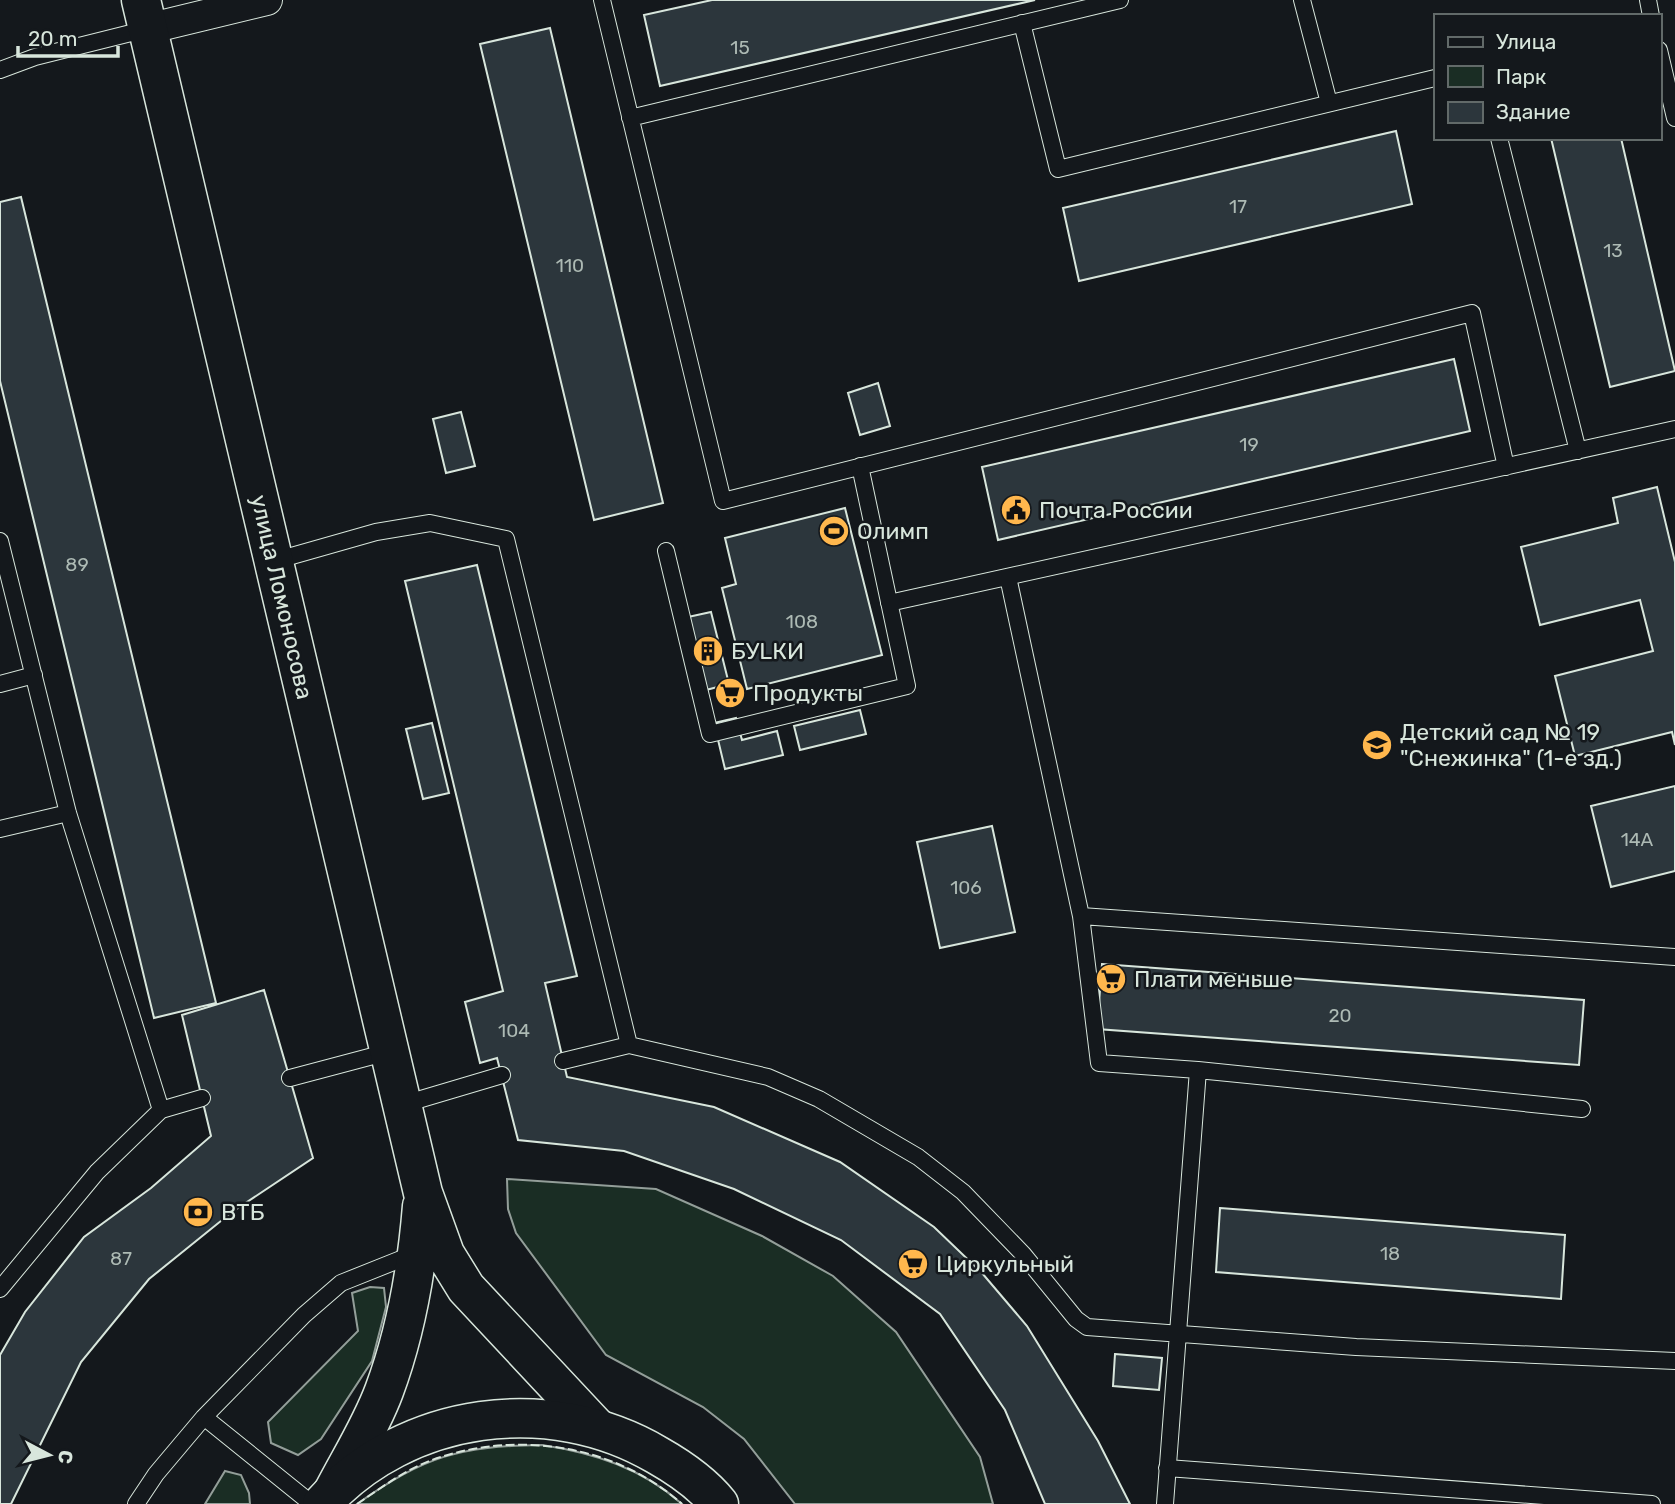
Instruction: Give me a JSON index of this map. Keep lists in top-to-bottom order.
{
  "streets": {
    "street": ["улица Ломоносова"]
  },
  "places": {
    "public building": ["Почта России"],
    "sports": ["Олимп"],
    "building": ["БУLКИ"],
    "supermarket": ["Продукты", "Плати меньше", "Циркульный"],
    "school or university": ["Детский сад № 19 \"Снежинка\" (1-е зд.)"],
    "bank": ["ВТБ"]
  },
  "house_numbers": [
    "15",
    "17",
    "13",
    "110",
    "19",
    "89",
    "108",
    "14А",
    "106",
    "20",
    "104",
    "18",
    "87"
  ],
  "legend": ["Улица", "Парк", "Здание"],
  "scale_bar": "20 m",
  "north": "right"
}
